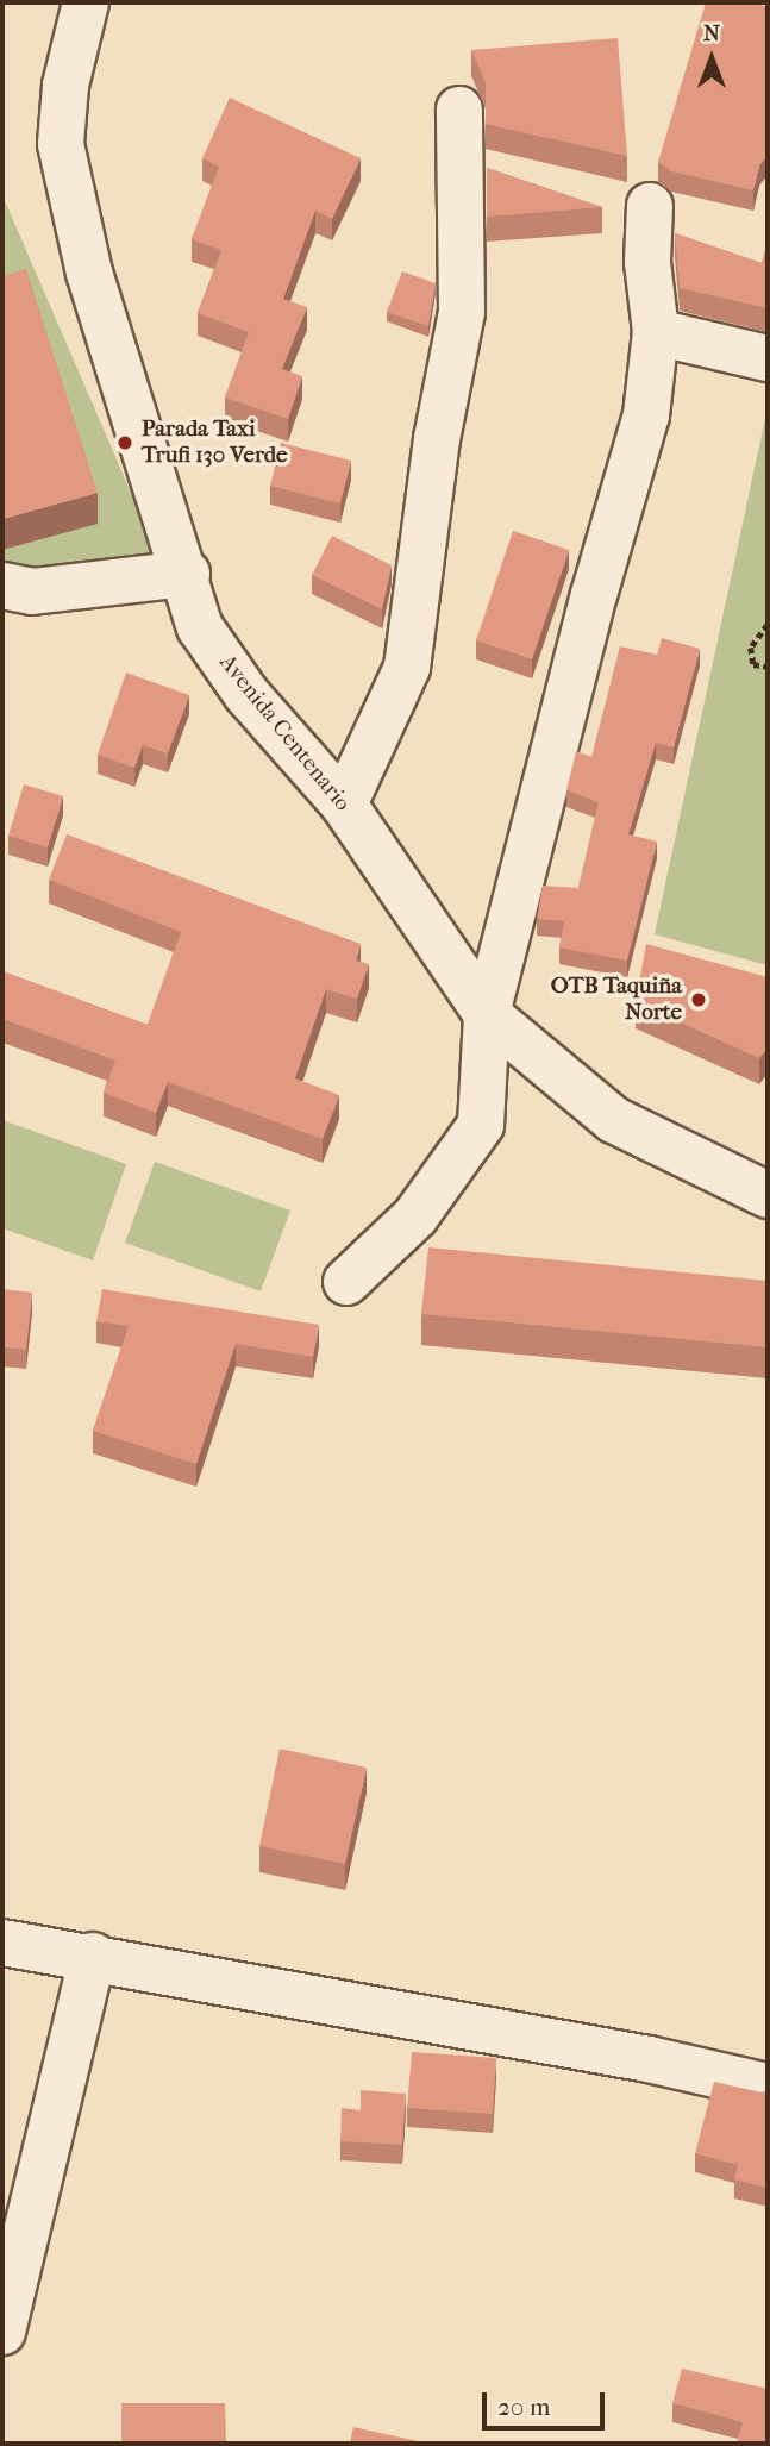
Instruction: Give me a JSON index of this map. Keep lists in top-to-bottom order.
{
  "streets": {
    "street": ["Avenida Centenario"]
  },
  "places": ["Parada Taxi Trufi 130 Verde", "OTB Taquiña Norte"],
  "scale_bar": "20 m",
  "north": "top"
}
